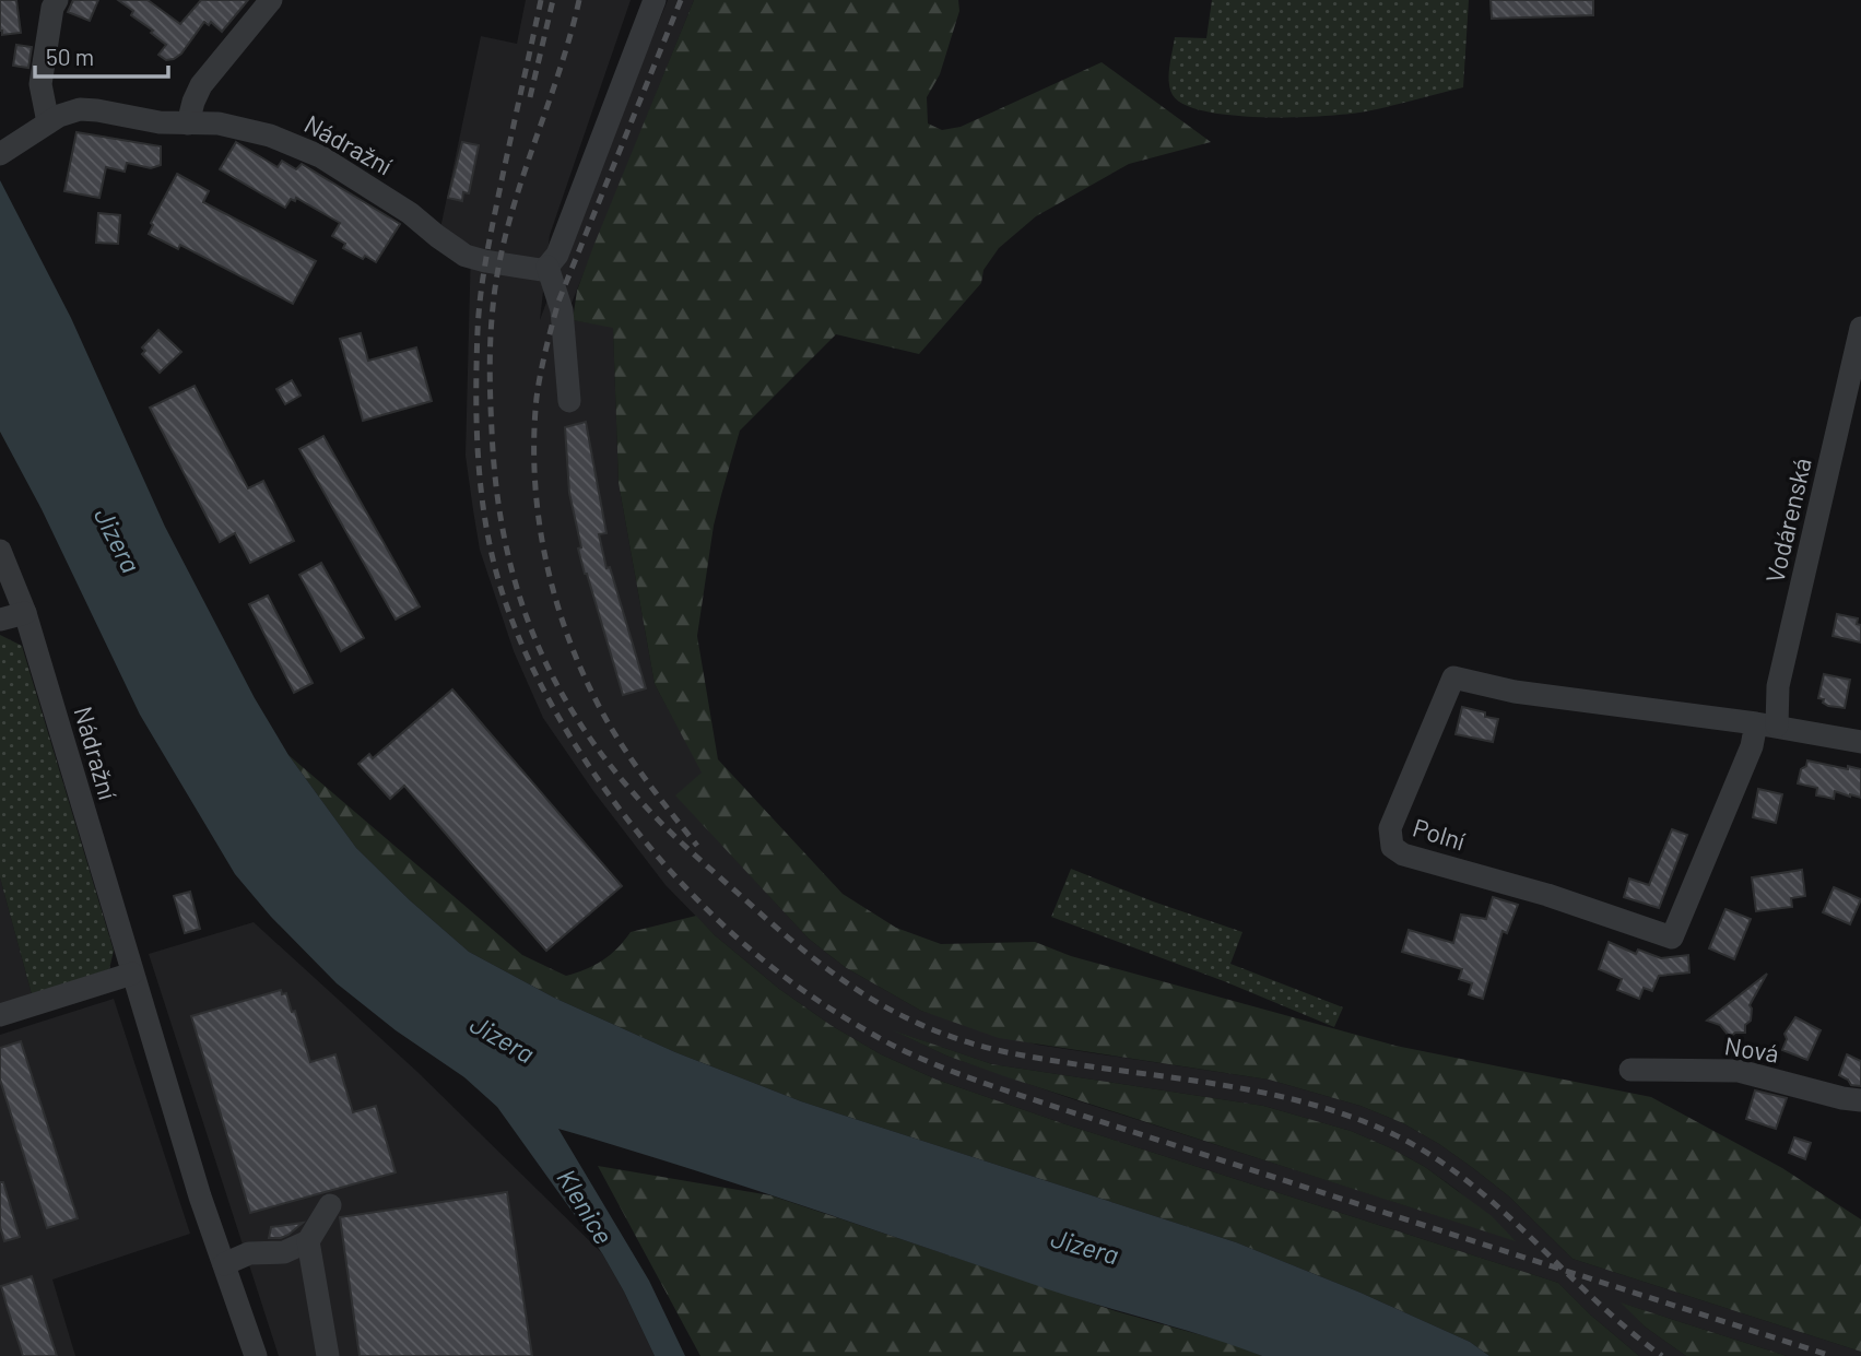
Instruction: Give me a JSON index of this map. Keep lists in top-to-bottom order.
{
  "streets": {
    "street": [
      "Nádražní",
      "Vodárenská",
      "Polní",
      "Nová"
    ]
  },
  "crossings": [
    ["Vodárenská", "Polní"]
  ],
  "water": ["Jizera", "Klenice"],
  "scale_bar": "50 m"
}
